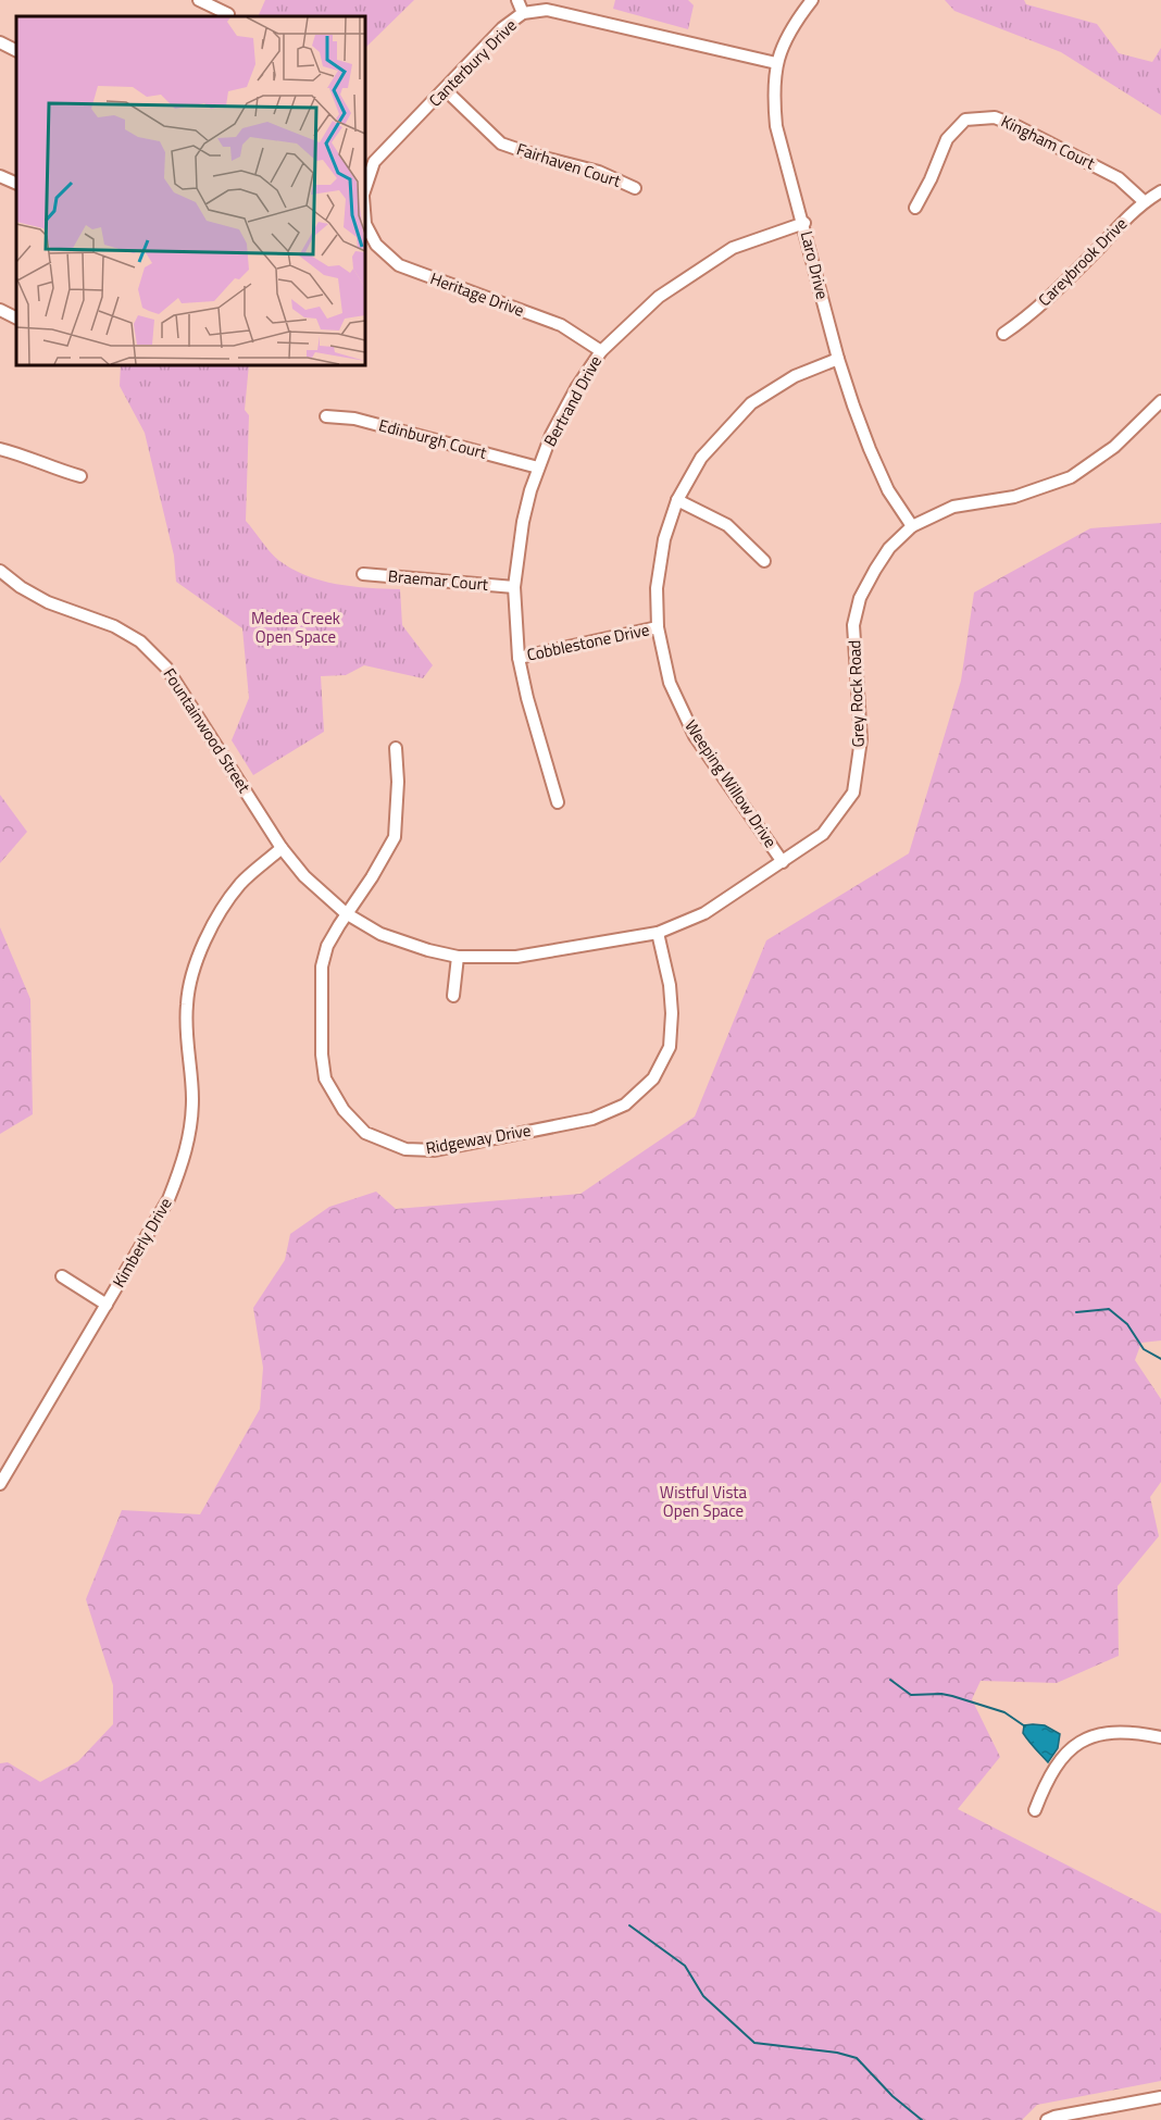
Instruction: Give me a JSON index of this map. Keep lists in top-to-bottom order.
{
  "streets": {
    "street": [
      "Canterbury Drive",
      "Kingham Court",
      "Fairhaven Court",
      "Careybrook Drive",
      "Laro Drive",
      "Heritage Drive",
      "Bertrand Drive",
      "Edinburgh Court",
      "Braemar Court",
      "Cobblestone Drive",
      "Grey Rock Road",
      "Fountainwood Street",
      "Weeping Willow Drive",
      "Ridgeway Drive",
      "Kimberly Drive"
    ]
  },
  "crossings": [
    ["Canterbury Drive", "Fairhaven Court"],
    ["Canterbury Drive", "Laro Drive"],
    ["Kingham Court", "Careybrook Drive"],
    ["Laro Drive", "Bertrand Drive"],
    ["Laro Drive", "Grey Rock Road"],
    ["Laro Drive", "Weeping Willow Drive"],
    ["Heritage Drive", "Bertrand Drive"],
    ["Bertrand Drive", "Edinburgh Court"],
    ["Bertrand Drive", "Braemar Court"],
    ["Bertrand Drive", "Cobblestone Drive"],
    ["Cobblestone Drive", "Weeping Willow Drive"],
    ["Grey Rock Road", "Fountainwood Street"],
    ["Grey Rock Road", "Weeping Willow Drive"],
    ["Grey Rock Road", "Ridgeway Drive"],
    ["Fountainwood Street", "Ridgeway Drive"],
    ["Fountainwood Street", "Kimberly Drive"]
  ],
  "parks": ["Medea Creek Open Space", "Wistful Vista Open Space"]
}
